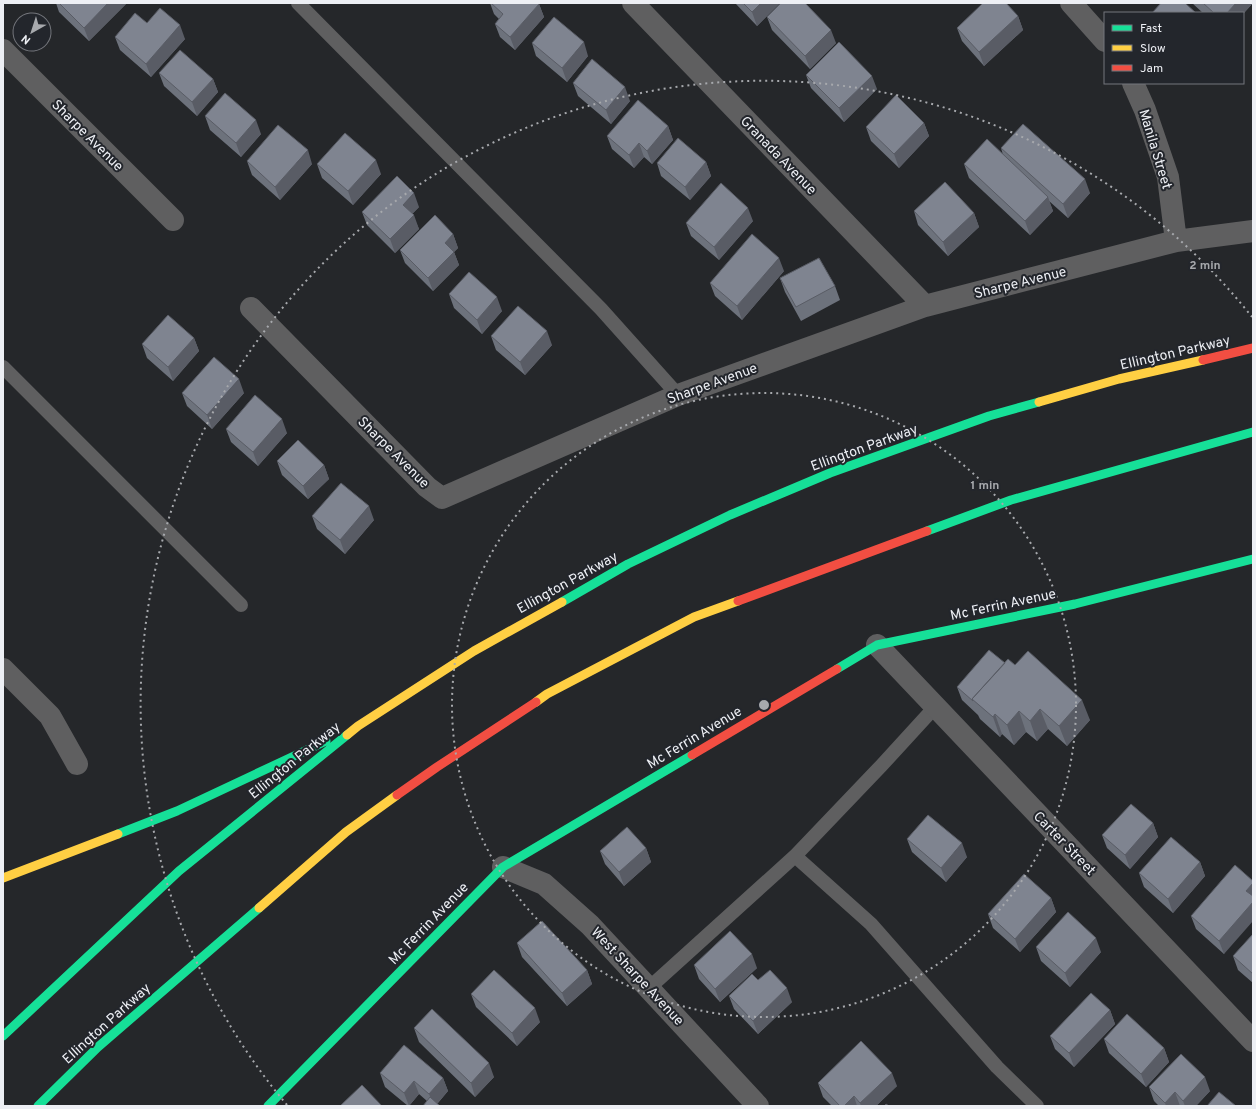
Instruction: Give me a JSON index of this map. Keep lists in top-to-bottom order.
{
  "streets": {
    "main road": ["Ellington Parkway", "Mc Ferrin Avenue"],
    "street": [
      "Sharpe Avenue",
      "Manila Street",
      "Granada Avenue",
      "Carter Street",
      "West Sharpe Avenue"
    ]
  },
  "crossings": [
    ["Sharpe Avenue", "Manila Street"],
    ["Sharpe Avenue", "Granada Avenue"],
    ["Mc Ferrin Avenue", "Carter Street"],
    ["Mc Ferrin Avenue", "West Sharpe Avenue"]
  ],
  "legend": ["Fast", "Slow", "Jam"],
  "north": "bottom left",
  "rings": ["2 min", "1 min"]
}
